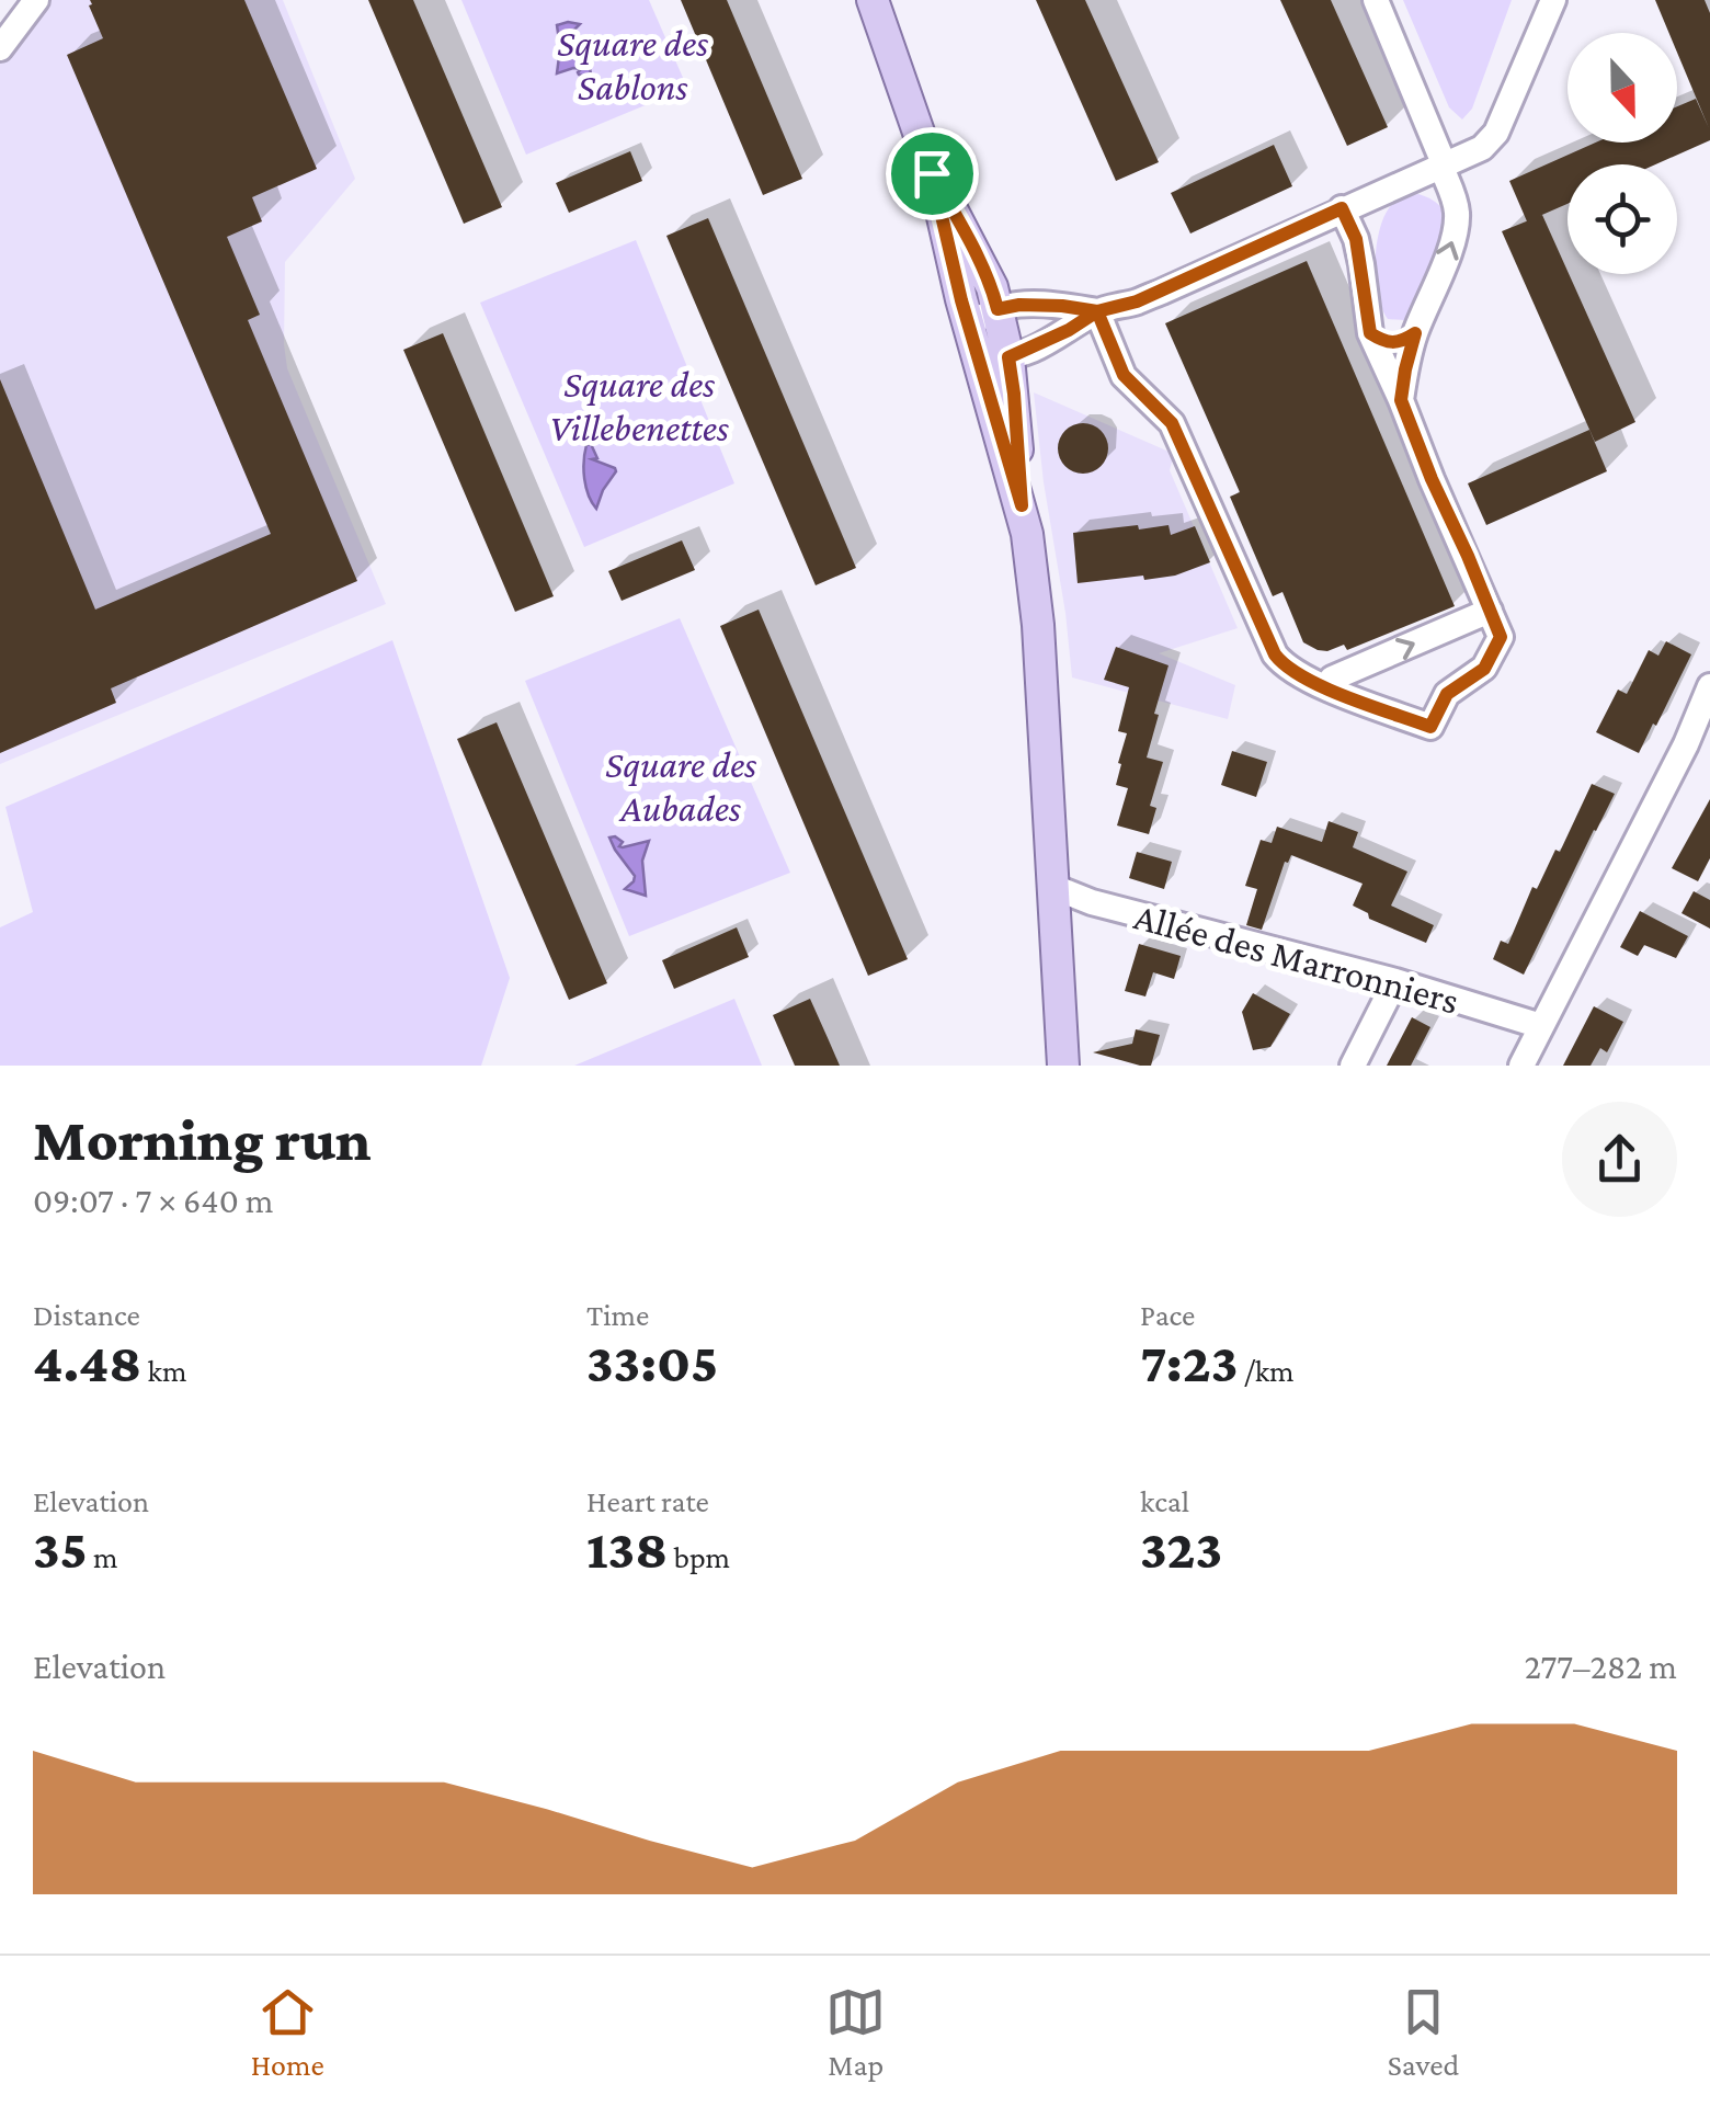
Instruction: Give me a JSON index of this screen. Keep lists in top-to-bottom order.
{
  "streets": {
    "street": ["Allée des Marronniers"]
  },
  "parks": ["Square des Sablons", "Square des Villebenettes", "Square des Aubades"],
  "north": "bottom",
  "page": {
    "heading": ["Morning run", "09:07 · 7 × 640 m"],
    "stats": [
      ["Distance", "4.48 km"],
      ["Time", "33:05"],
      ["Pace", "7:23 /km"],
      ["Elevation", "35 m"],
      ["Heart rate", "138 bpm"],
      ["kcal", "323"]
    ],
    "chart": ["Elevation", "277–282 m"],
    "tabs": ["Home", "Map", "Saved"]
  }
}
